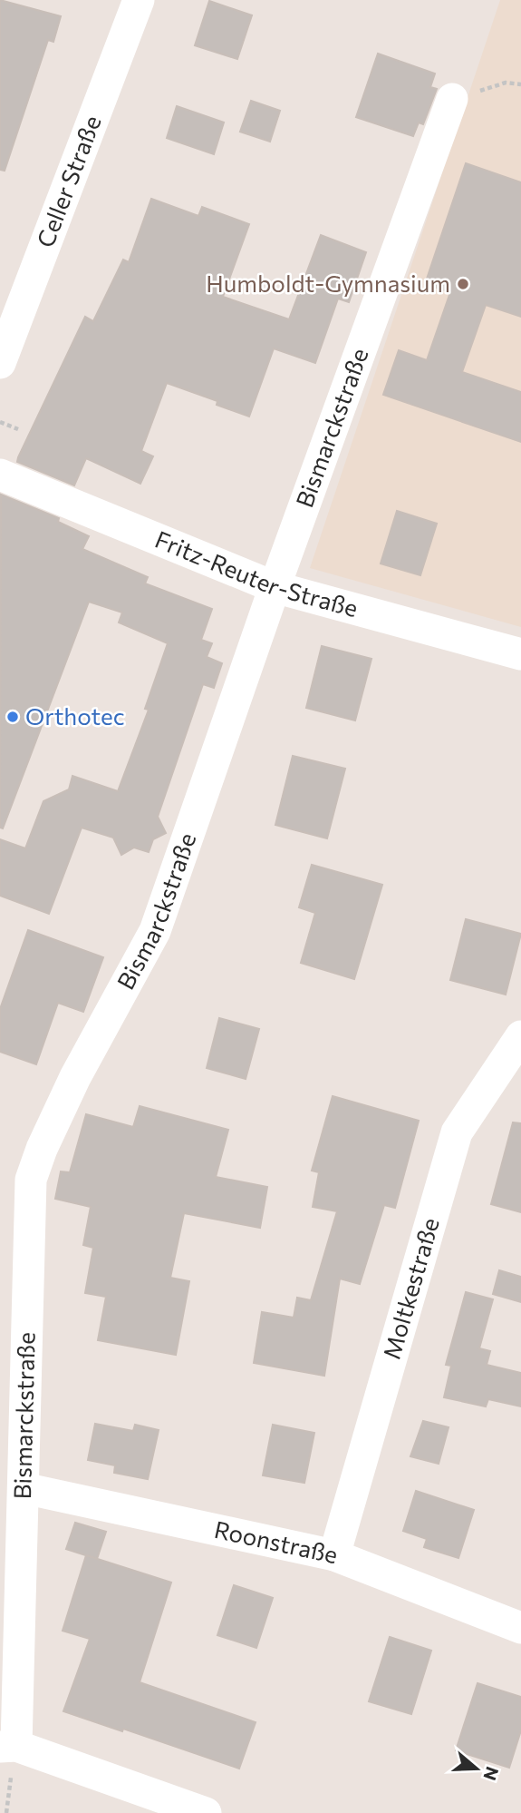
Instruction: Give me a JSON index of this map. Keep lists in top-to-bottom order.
{
  "streets": {
    "street": [
      "Celler Straße",
      "Bismarckstraße",
      "Fritz-Reuter-Straße",
      "Moltkestraße",
      "Roonstraße"
    ]
  },
  "crossings": [
    ["Bismarckstraße", "Fritz-Reuter-Straße"],
    ["Bismarckstraße", "Roonstraße"],
    ["Moltkestraße", "Roonstraße"]
  ],
  "places": ["Humboldt-Gymnasium", "Orthotec"],
  "north": "right"
}
